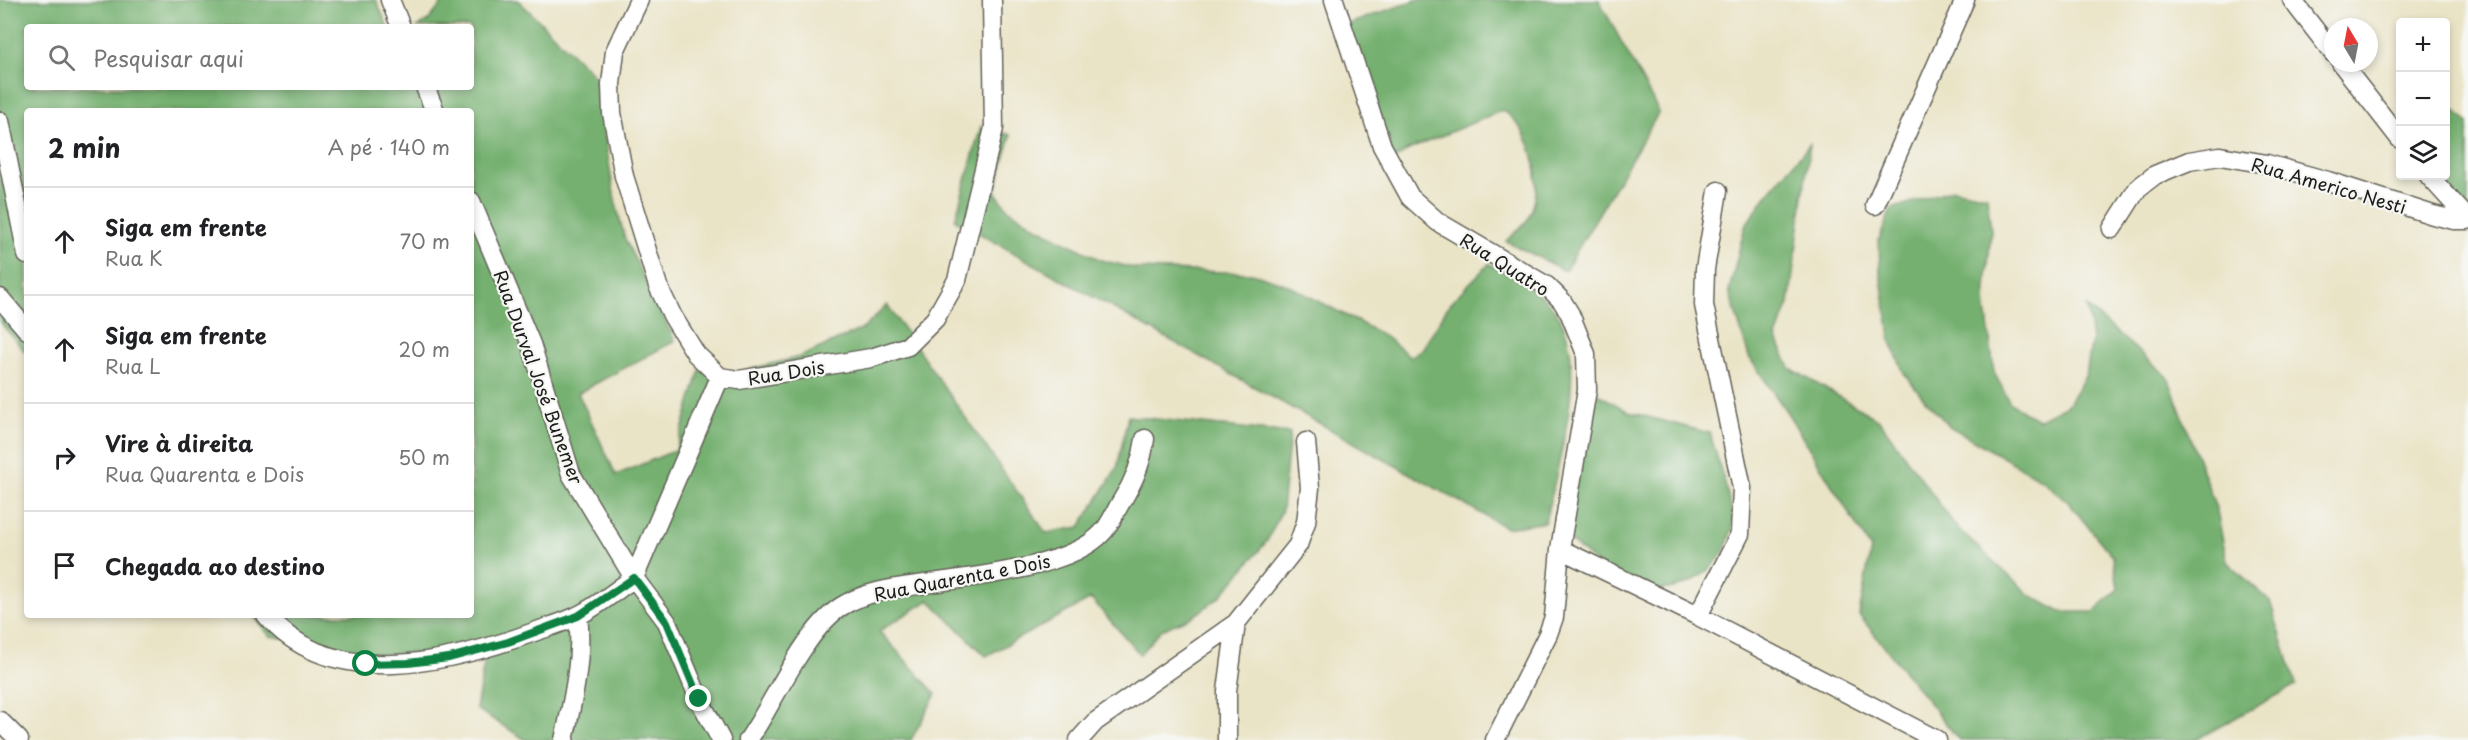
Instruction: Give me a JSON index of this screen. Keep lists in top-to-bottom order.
{
  "streets": {
    "street": [
      "Rua Americo Nesti",
      "Rua Quatro",
      "Rua Dois",
      "Rua Durval José Bunemer",
      "Rua Quarenta e Dois"
    ]
  },
  "north": "top",
  "page": {
    "map_buttons": ["+", "−"],
    "search": "Pesquisar aqui",
    "heading": ["2 min", "A pé · 140 m"],
    "list": [
      ["Siga em frente", "Rua K", "70 m"],
      ["Siga em frente", "Rua L", "20 m"],
      ["Vire à direita", "Rua Quarenta e Dois", "50 m"],
      "Chegada ao destino"
    ]
  }
}
